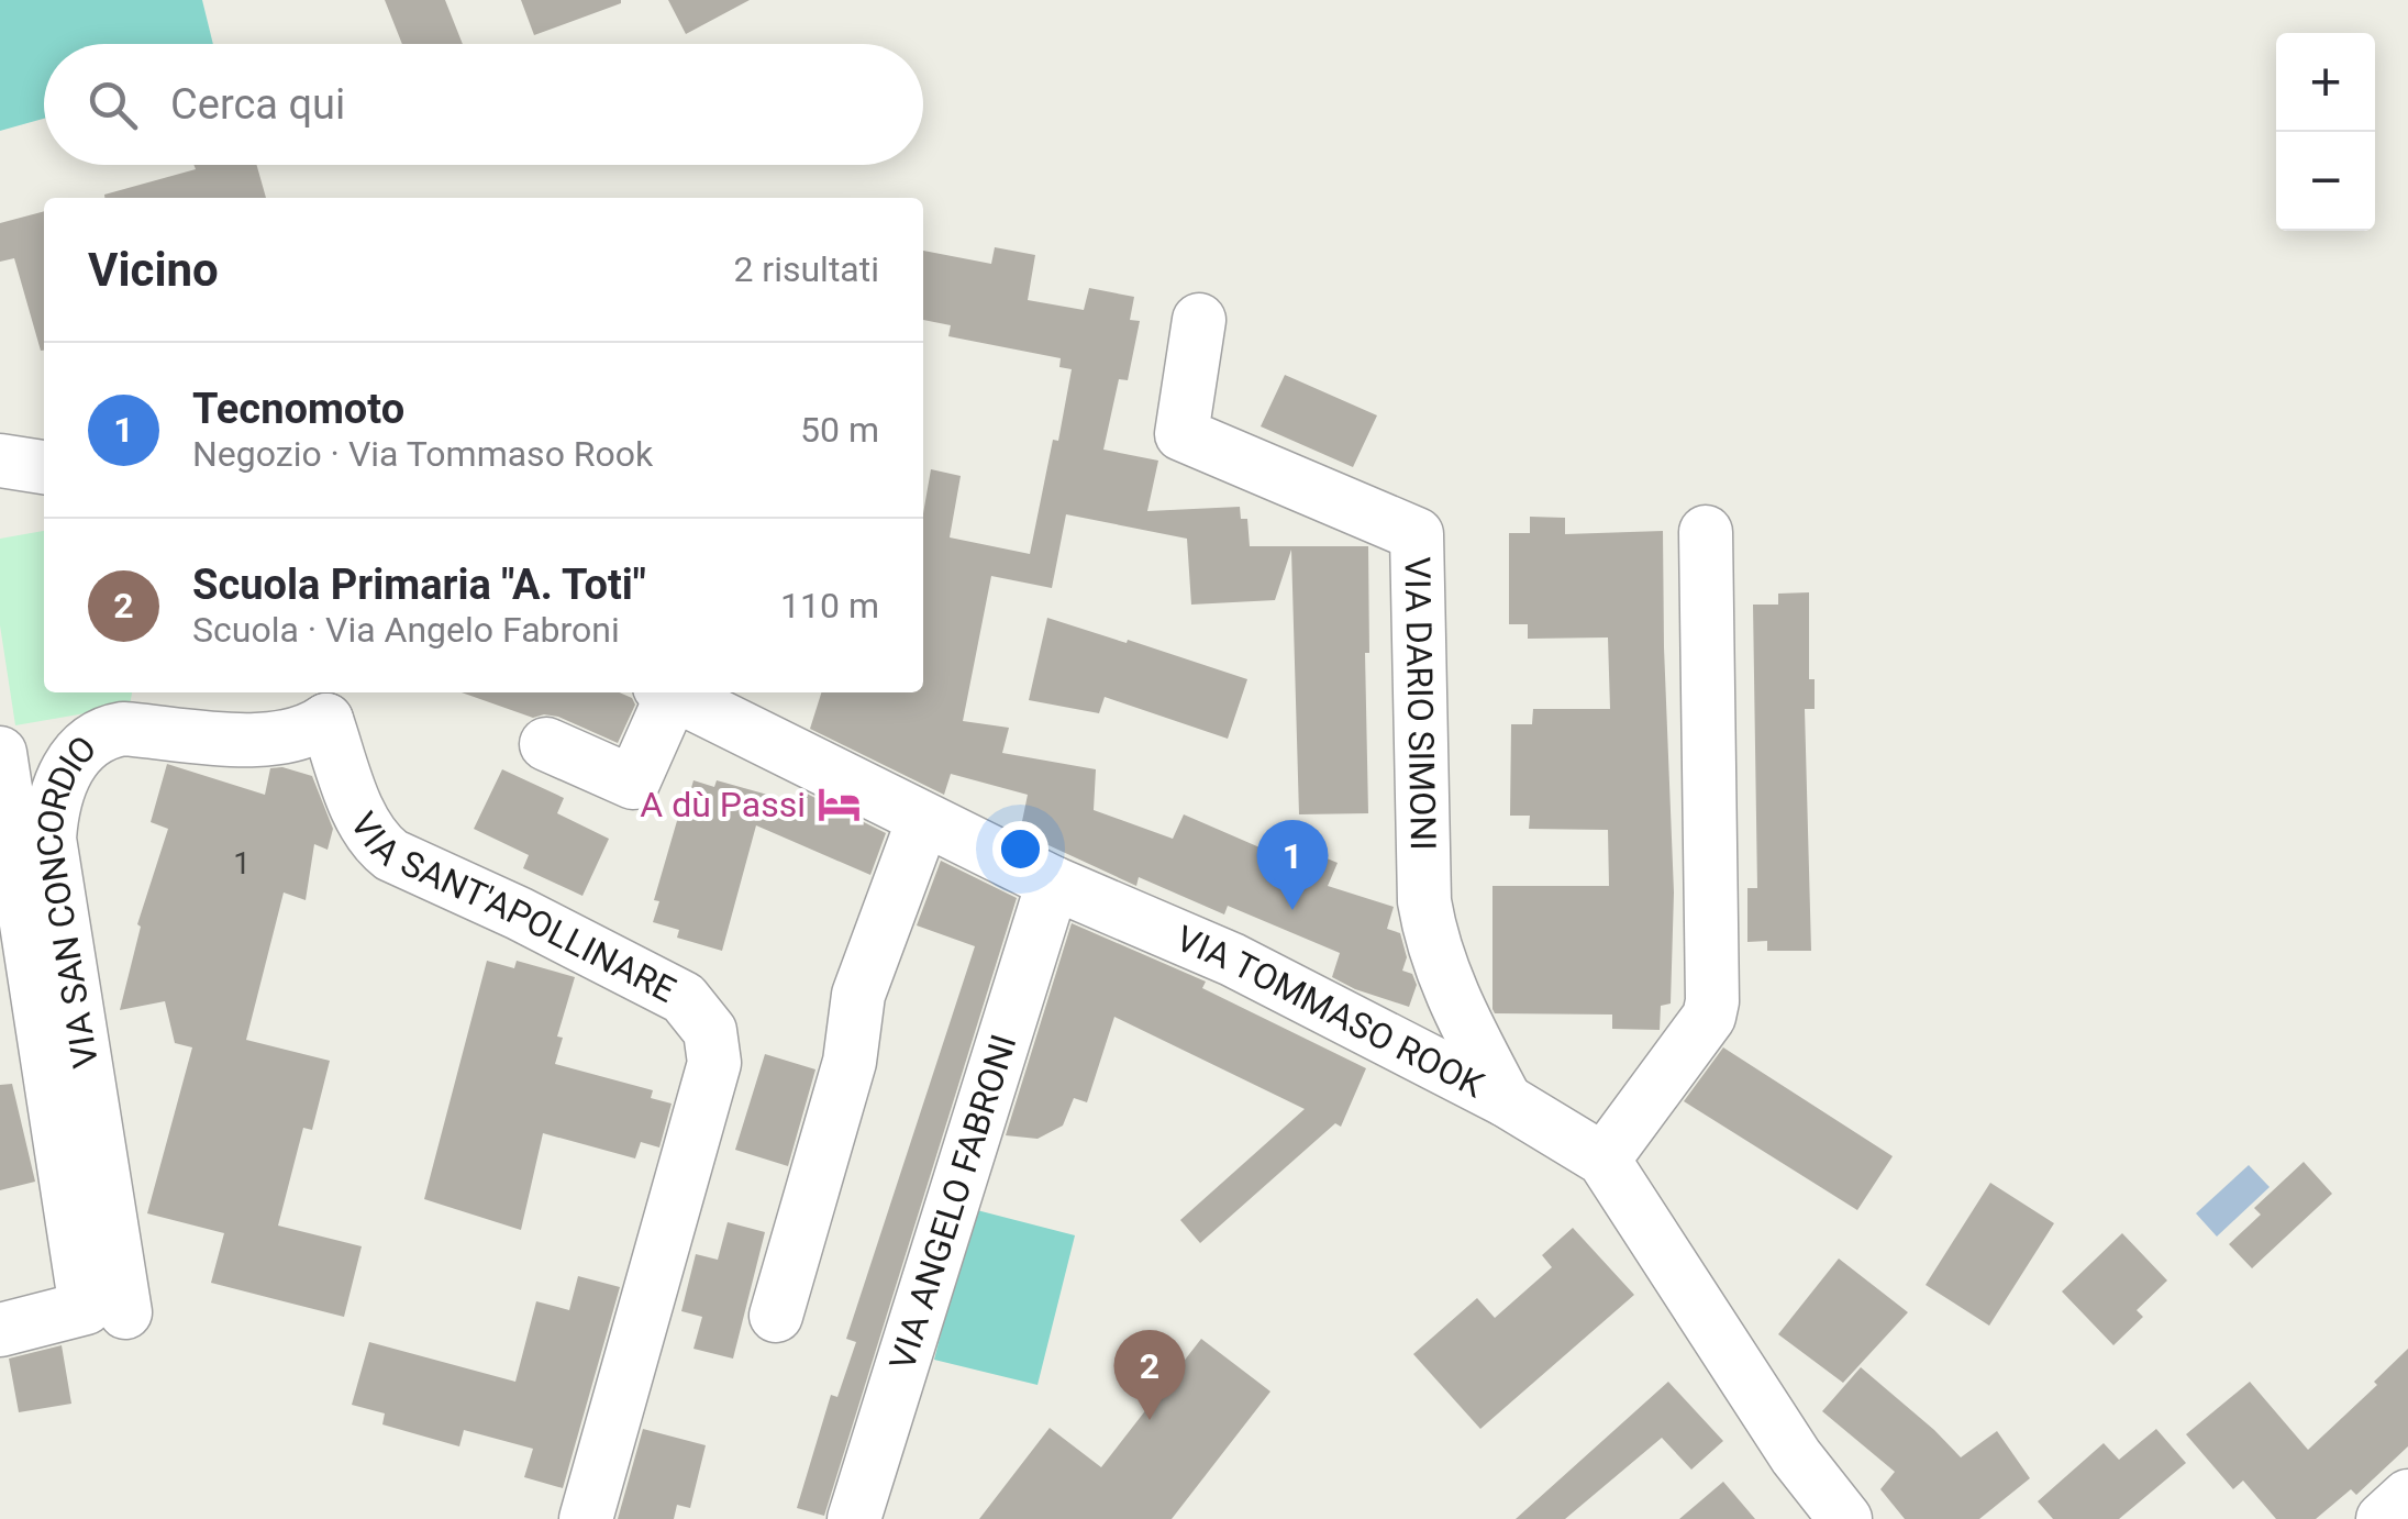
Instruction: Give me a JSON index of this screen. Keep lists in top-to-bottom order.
{
  "streets": {
    "street": [
      "VIA DARIO SIMONI",
      "VIA SANT'APOLLINARE",
      "VIA SAN CONCORDIO",
      "VIA TOMMASO ROOK",
      "VIA ANGELO FABRONI"
    ]
  },
  "crossings": [
    ["VIA DARIO SIMONI", "VIA TOMMASO ROOK"],
    ["VIA SANT'APOLLINARE", "VIA SAN CONCORDIO"],
    ["VIA TOMMASO ROOK", "VIA ANGELO FABRONI"]
  ],
  "places": {
    "hotel": ["A dù Passi"]
  },
  "house_numbers": ["1"],
  "page": {
    "map_buttons": ["+", "−"],
    "search": "Cerca qui",
    "heading": ["Vicino", "2 risultati"],
    "list": [
      {
        "mark": "1",
        "name": "Tecnomoto",
        "note": "Negozio · Via Tommaso Rook",
        "value": "50 m"
      },
      {
        "mark": "2",
        "name": "Scuola Primaria \"A. Toti\"",
        "note": "Scuola · Via Angelo Fabroni",
        "value": "110 m"
      }
    ],
    "pins": ["1", "2"]
  }
}
